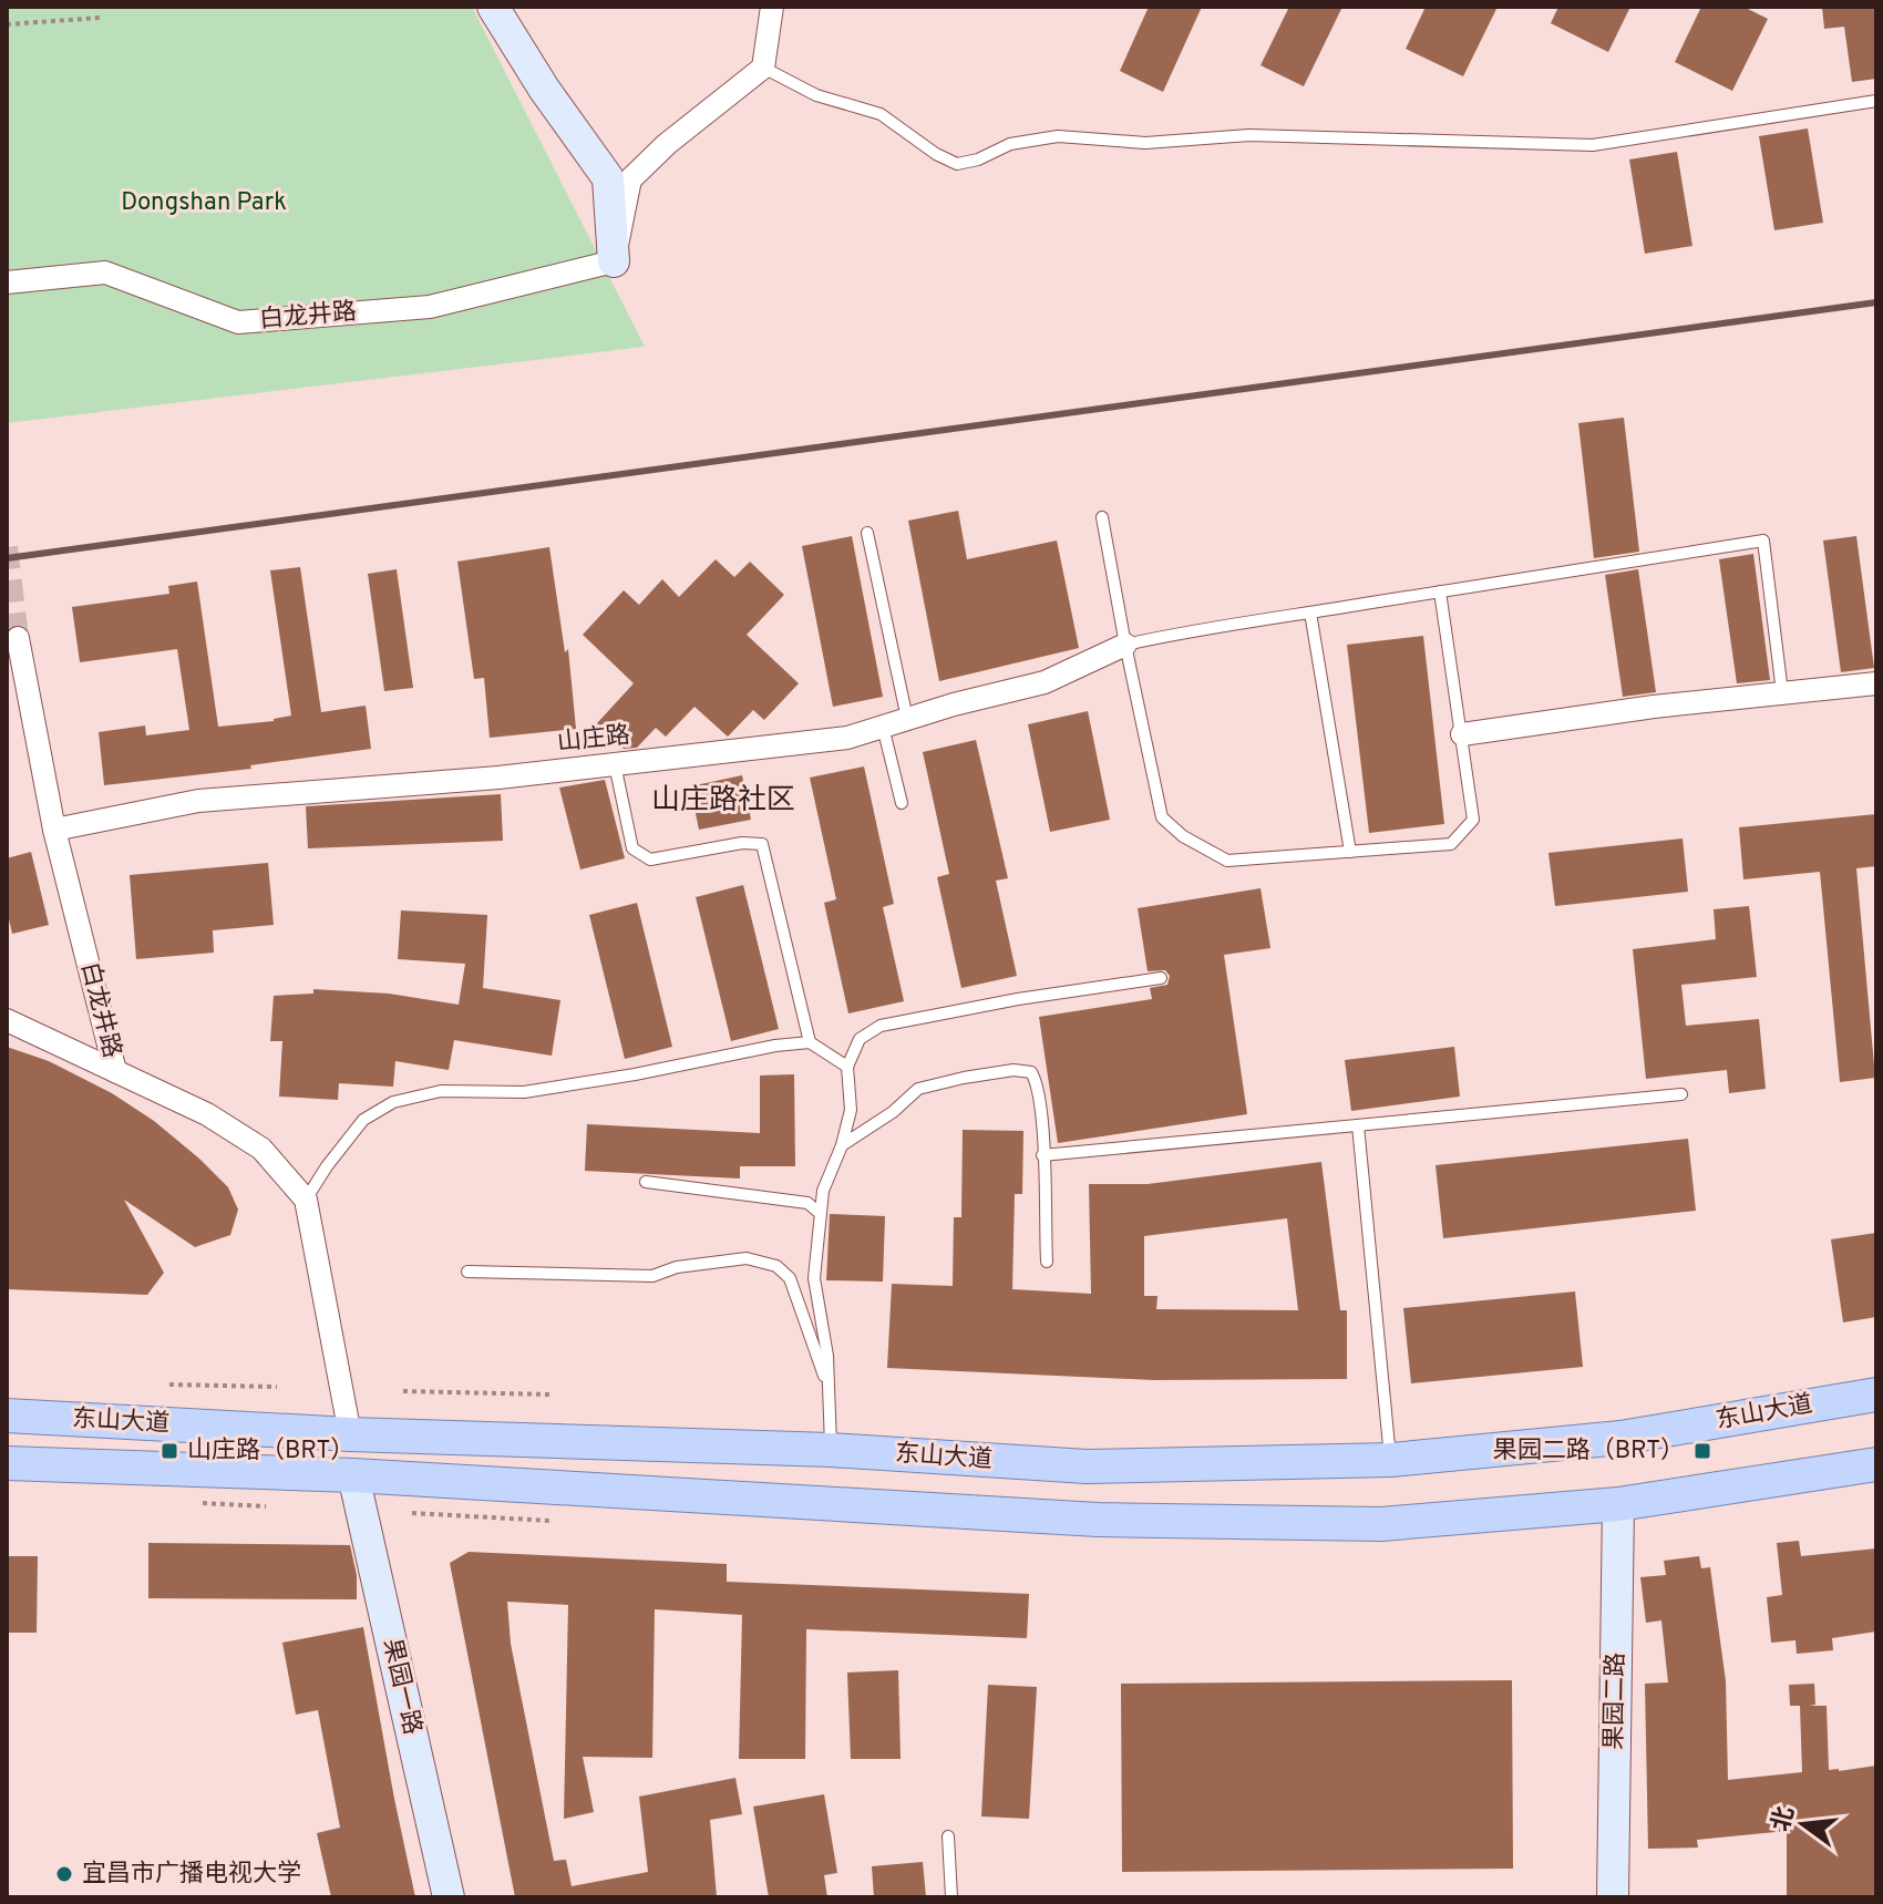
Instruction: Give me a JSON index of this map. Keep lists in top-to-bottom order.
{
  "streets": {
    "main road": ["东山大道"],
    "street": [
      "白龙井路",
      "山庄路",
      "果园一路",
      "果园二路"
    ]
  },
  "crossings": [
    ["白龙井路", "山庄路"],
    ["东山大道", "果园一路"],
    ["东山大道", "果园二路"]
  ],
  "districts": ["山庄路社区"],
  "parks": ["Dongshan Park"],
  "places": {
    "transit": ["山庄路（BRT）", "果园二路（BRT）"],
    "other": ["宜昌市广播电视大学"]
  },
  "north": "left"
}
